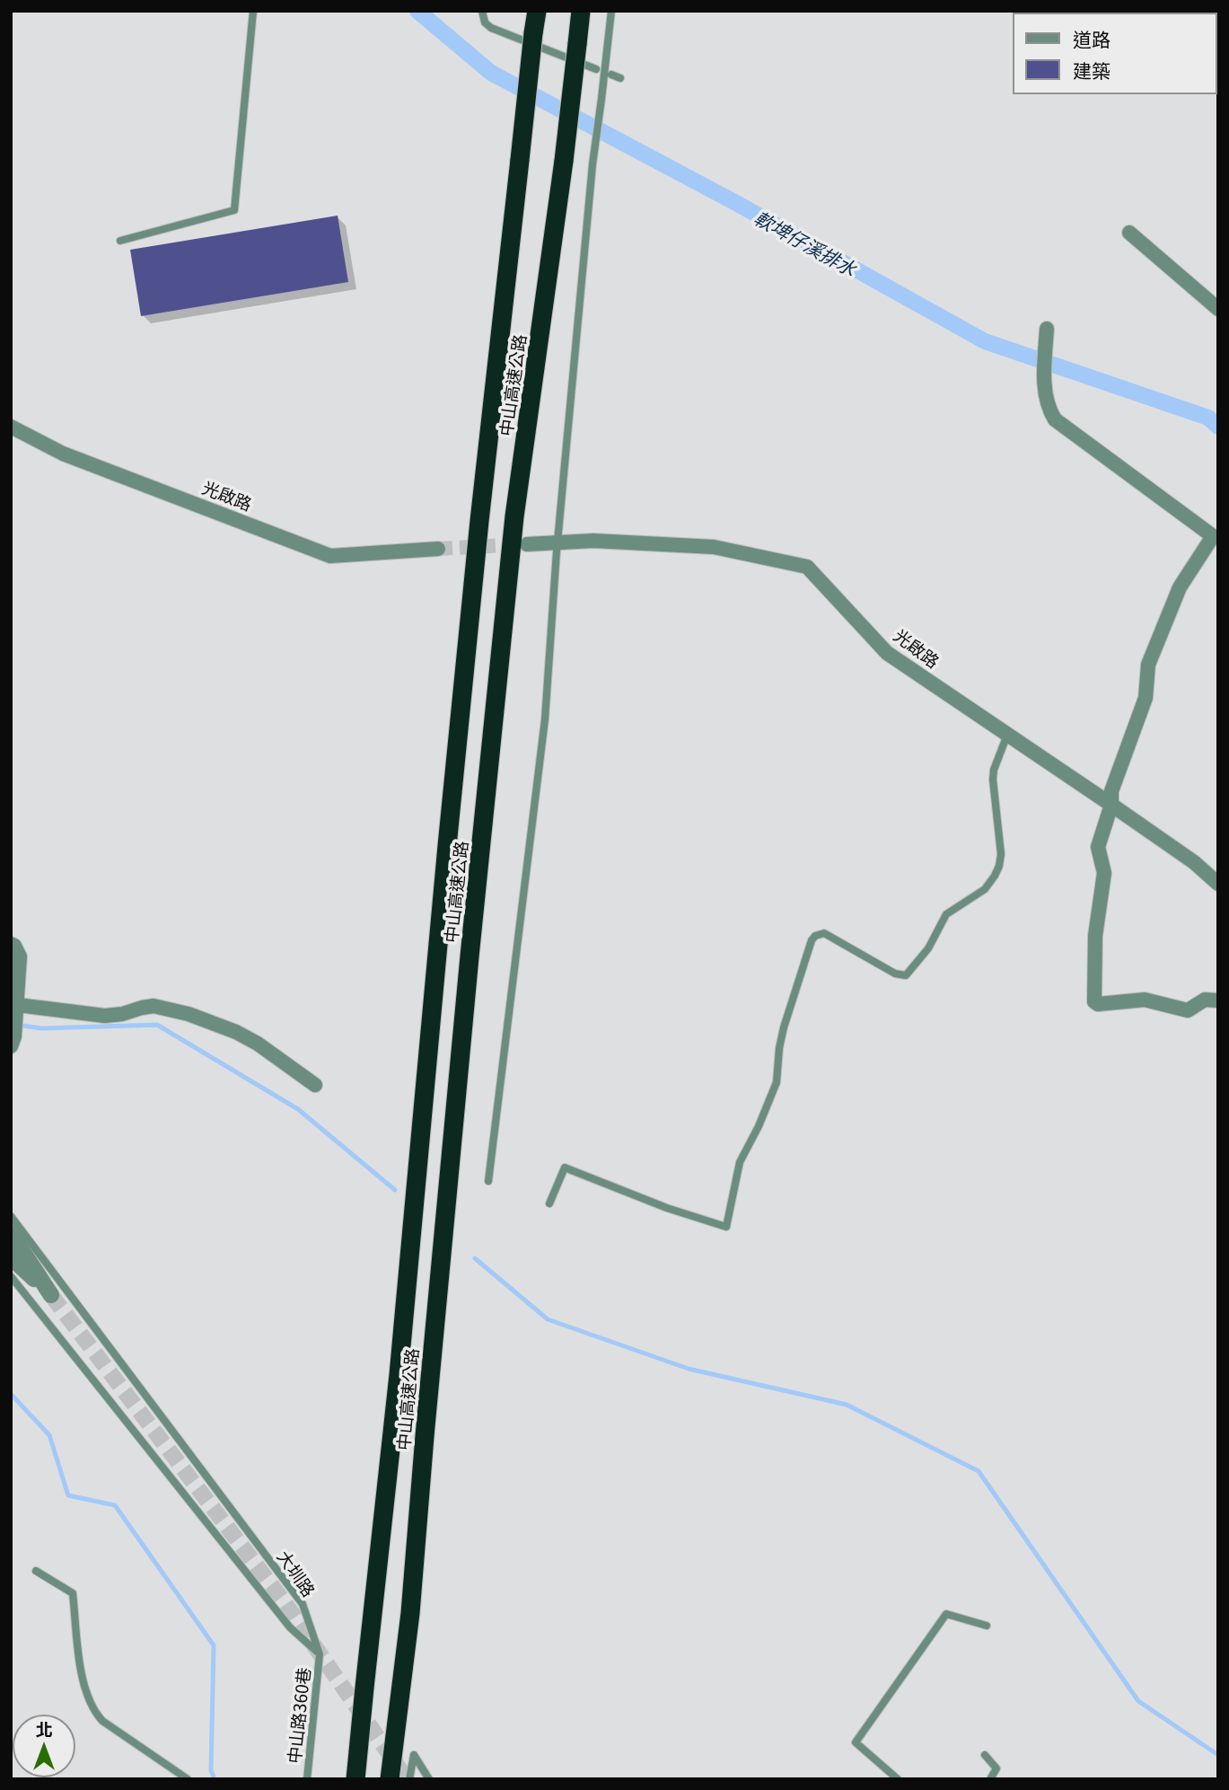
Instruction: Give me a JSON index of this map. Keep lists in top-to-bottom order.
{
  "streets": {
    "highway": ["中山高速公路"],
    "street": ["光啟路"],
    "lane": ["大圳路", "中山路360巷"]
  },
  "crossings": [
    ["大圳路", "中山路360巷"]
  ],
  "water": ["軟埤仔溪排水"],
  "legend": ["道路", "建築"],
  "north": "top"
}
